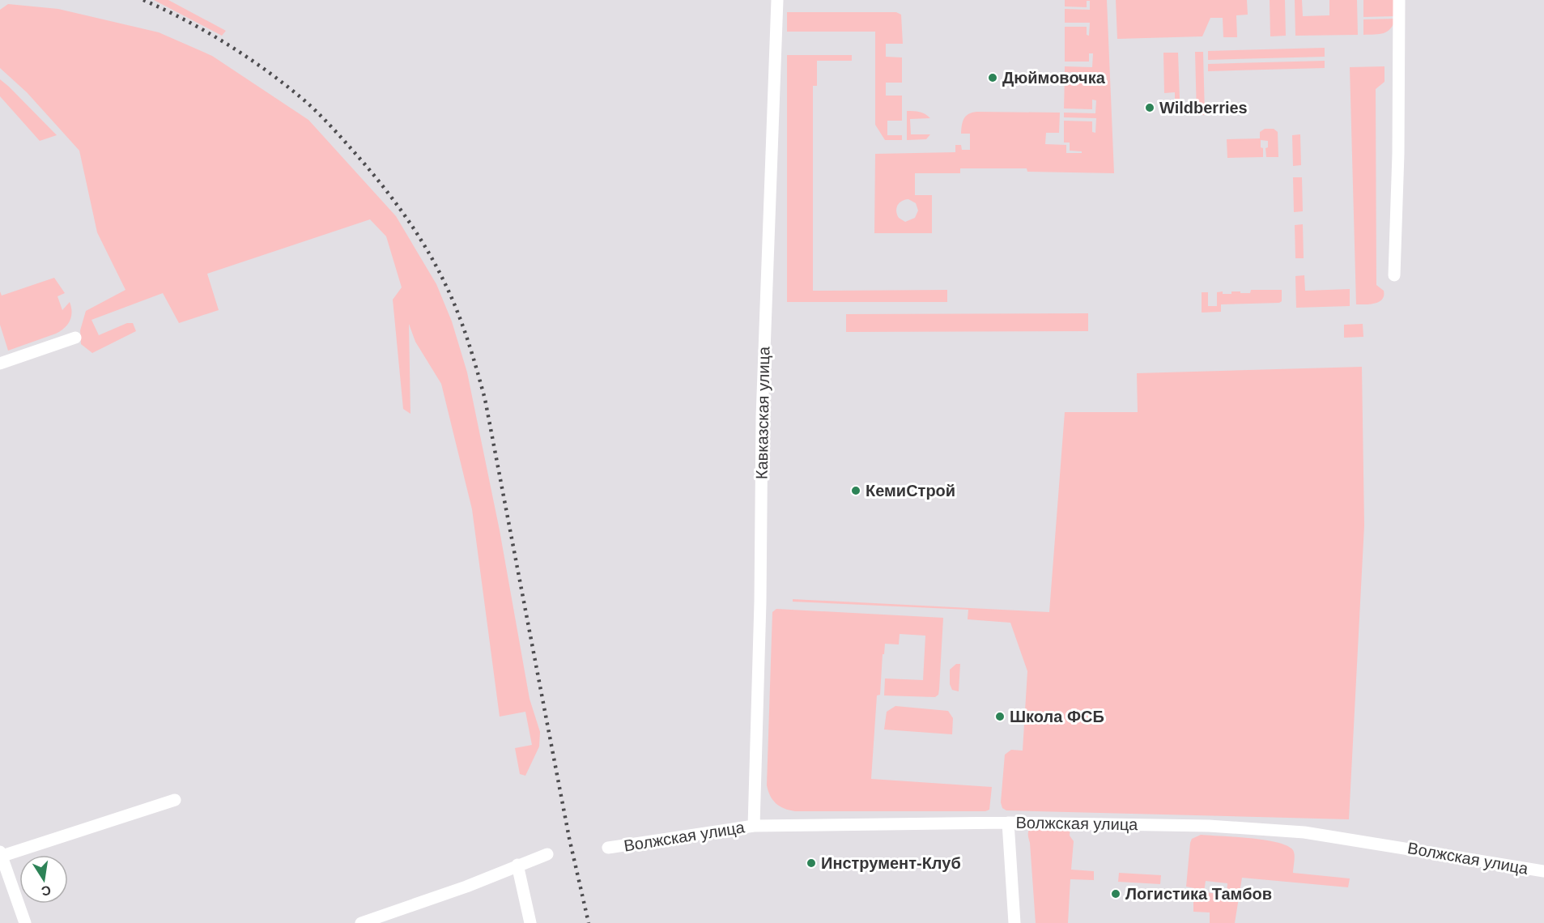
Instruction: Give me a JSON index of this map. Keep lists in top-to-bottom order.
{
  "streets": {
    "street": ["Кавказская улица", "Волжская улица"]
  },
  "crossings": [
    ["Кавказская улица", "Волжская улица"]
  ],
  "places": [
    "Дюймовочка",
    "Wildberries",
    "КемиСтрой",
    "Школа ФСБ",
    "Инструмент-Клуб",
    "Логистика Тамбов"
  ],
  "north": "bottom"
}
